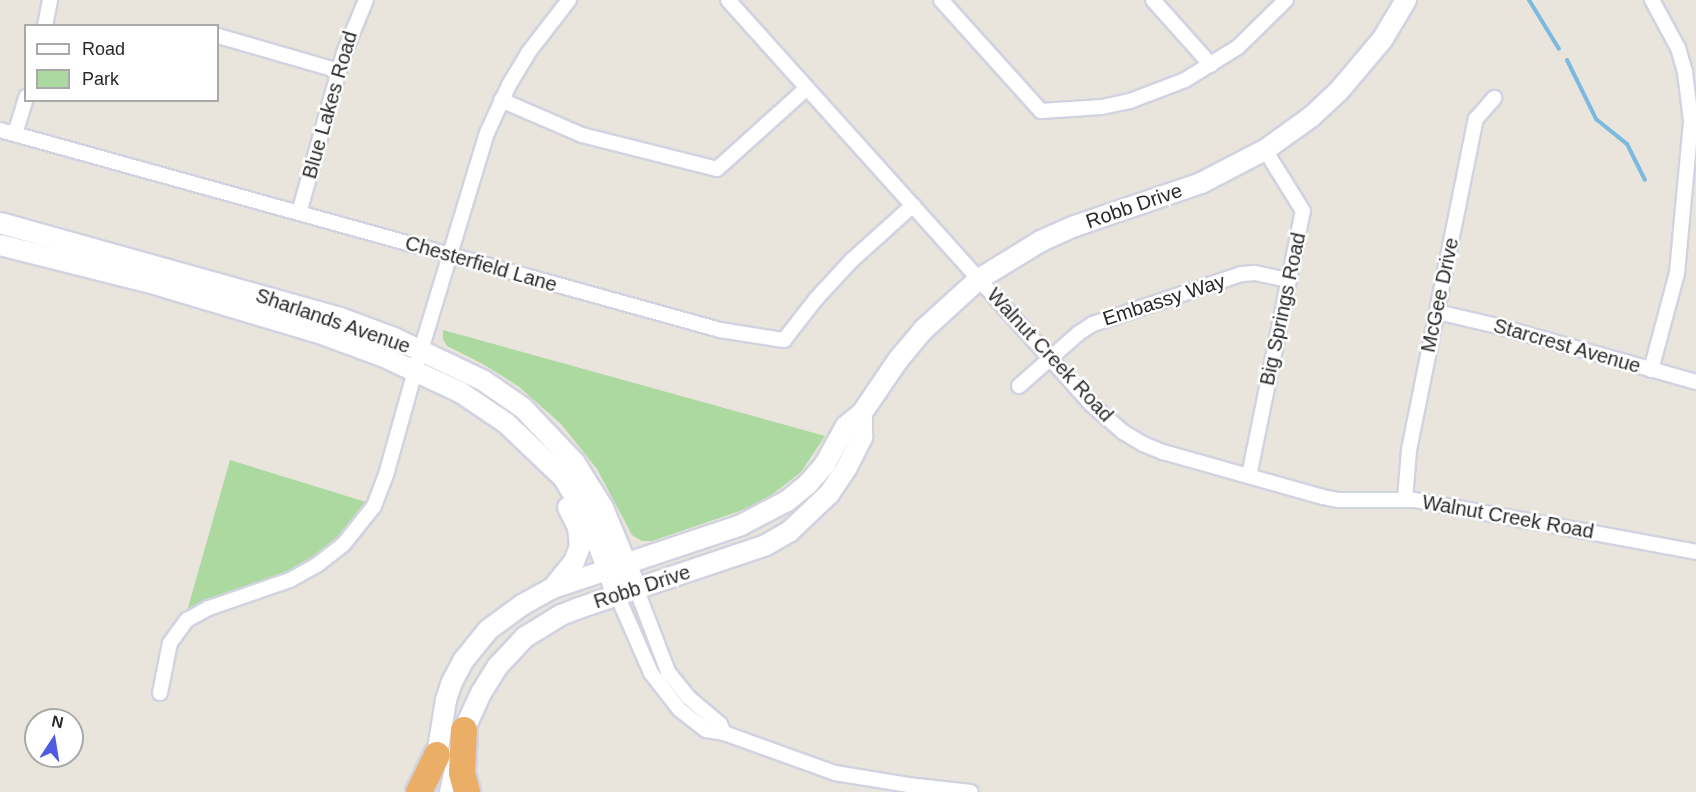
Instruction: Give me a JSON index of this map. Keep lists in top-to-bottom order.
{
  "streets": {
    "main road": ["Robb Drive", "Sharlands Avenue"],
    "street": [
      "Blue Lakes Road",
      "Chesterfield Lane",
      "McGee Drive",
      "Embassy Way",
      "Big Springs Road",
      "Starcrest Avenue",
      "Walnut Creek Road"
    ]
  },
  "crossings": [
    ["Blue Lakes Road", "Chesterfield Lane"],
    ["Robb Drive", "Big Springs Road"],
    ["Robb Drive", "Sharlands Avenue"],
    ["Robb Drive", "Walnut Creek Road"],
    ["Chesterfield Lane", "Walnut Creek Road"],
    ["McGee Drive", "Starcrest Avenue"],
    ["McGee Drive", "Walnut Creek Road"],
    ["Embassy Way", "Big Springs Road"],
    ["Embassy Way", "Walnut Creek Road"],
    ["Big Springs Road", "Walnut Creek Road"]
  ],
  "legend": ["Road", "Park"],
  "north": "top"
}
